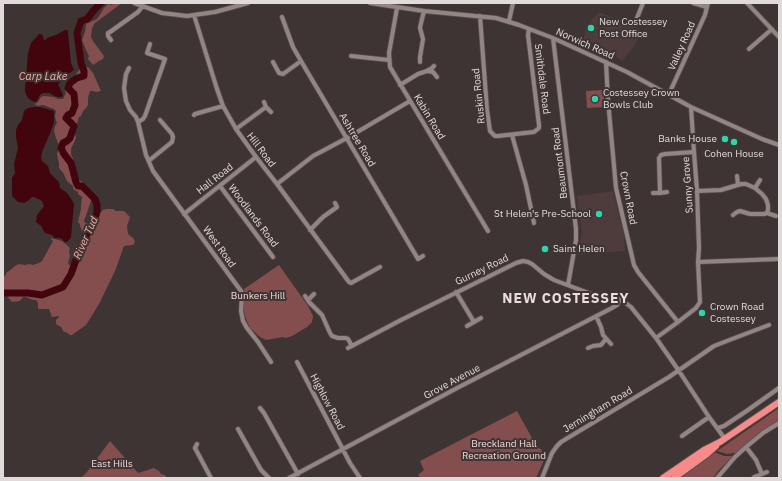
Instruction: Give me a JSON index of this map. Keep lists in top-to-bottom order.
{
  "streets": {
    "street": [
      "Norwich Road",
      "Valley Road",
      "Smithdale Road",
      "Ruskin Road",
      "Kabin Road",
      "Ashtree Road",
      "Hill Road",
      "Beaumont Road",
      "Hall Road",
      "Sunny Grove",
      "Crown Road",
      "Woodlands Road",
      "West Road",
      "Gurney Road",
      "Grove Avenue",
      "Highlow Road",
      "Jerningham Road"
    ]
  },
  "crossings": [
    ["Norwich Road", "Valley Road"],
    ["Norwich Road", "Smithdale Road"],
    ["Norwich Road", "Ruskin Road"],
    ["Norwich Road", "Kabin Road"],
    ["Norwich Road", "Beaumont Road"],
    ["Norwich Road", "Sunny Grove"],
    ["Norwich Road", "Crown Road"],
    ["Smithdale Road", "Ruskin Road"],
    ["Hill Road", "Hall Road"],
    ["Beaumont Road", "Gurney Road"],
    ["Hall Road", "Woodlands Road"],
    ["Hall Road", "West Road"],
    ["Sunny Grove", "Crown Road"],
    ["Gurney Road", "Grove Avenue"],
    ["Grove Avenue", "Highlow Road"]
  ],
  "districts": ["NEW COSTESSEY"],
  "water": ["Carp Lake", "River Tud"],
  "parks": ["Bunkers Hill", "Breckland Hall Recreation Ground", "East Hills"],
  "places": [
    "New Costessey Post Office",
    "Costessey Crown Bowls Club",
    "Banks House",
    "Cohen House",
    "St Helen's Pre-School",
    "Saint Helen",
    "Crown Road Costessey"
  ]
}
